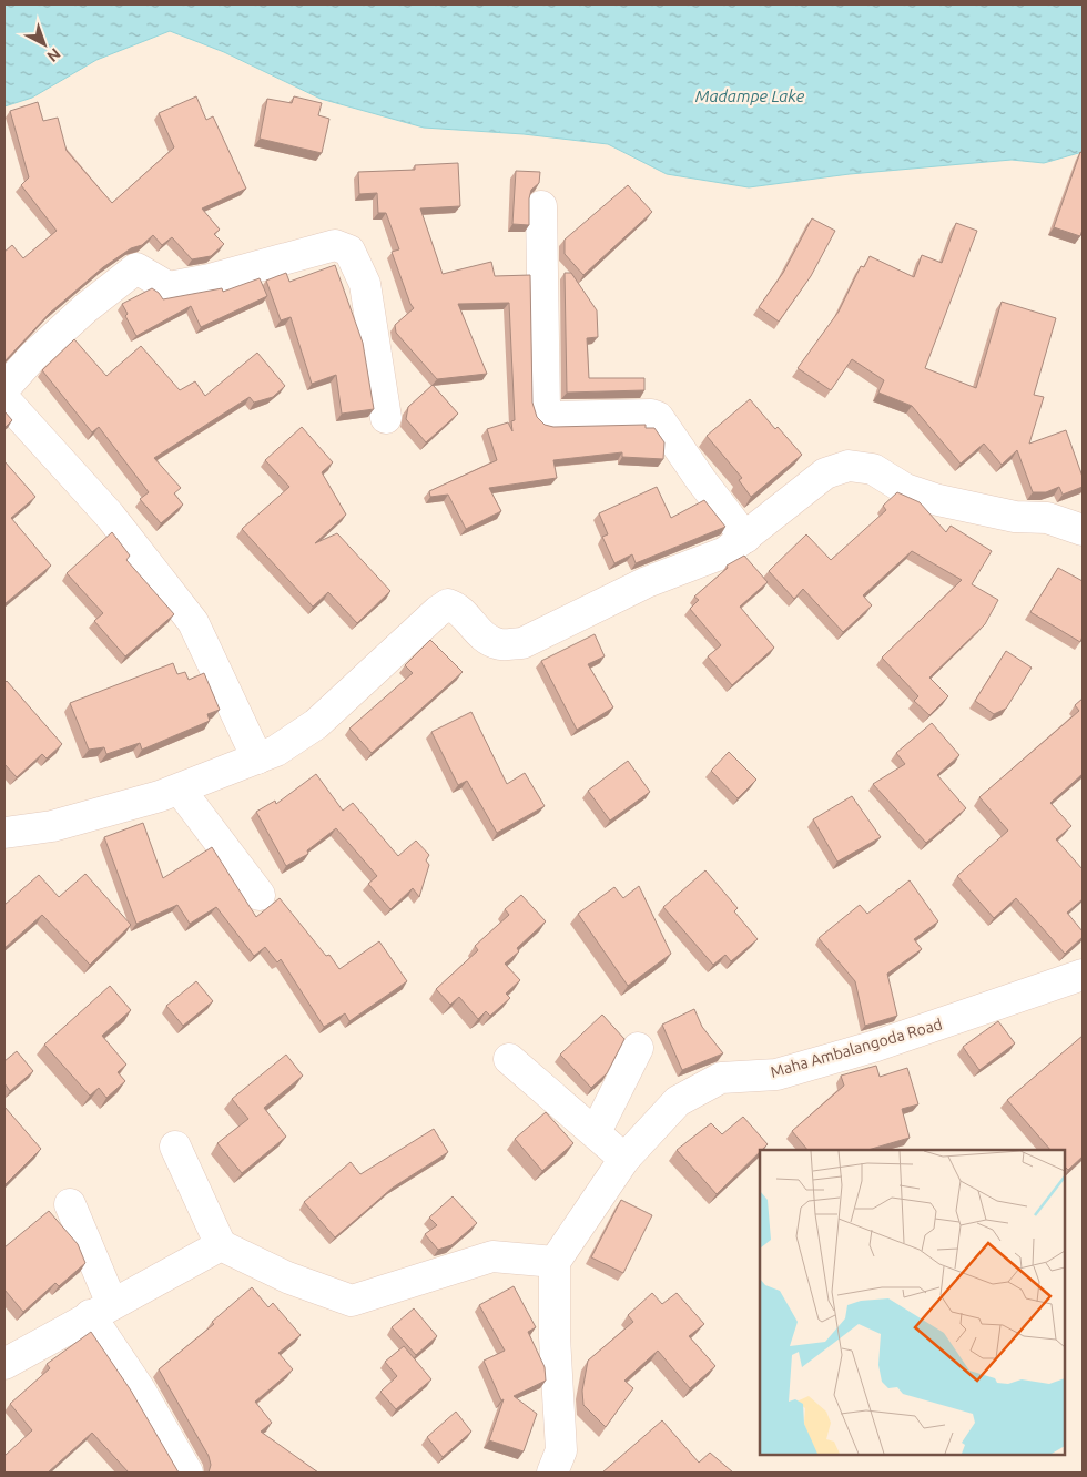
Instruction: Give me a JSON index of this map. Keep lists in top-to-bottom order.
{
  "streets": {
    "street": ["Maha Ambalangoda Road"]
  },
  "water": ["Madampe Lake"],
  "north": "bottom right"
}
